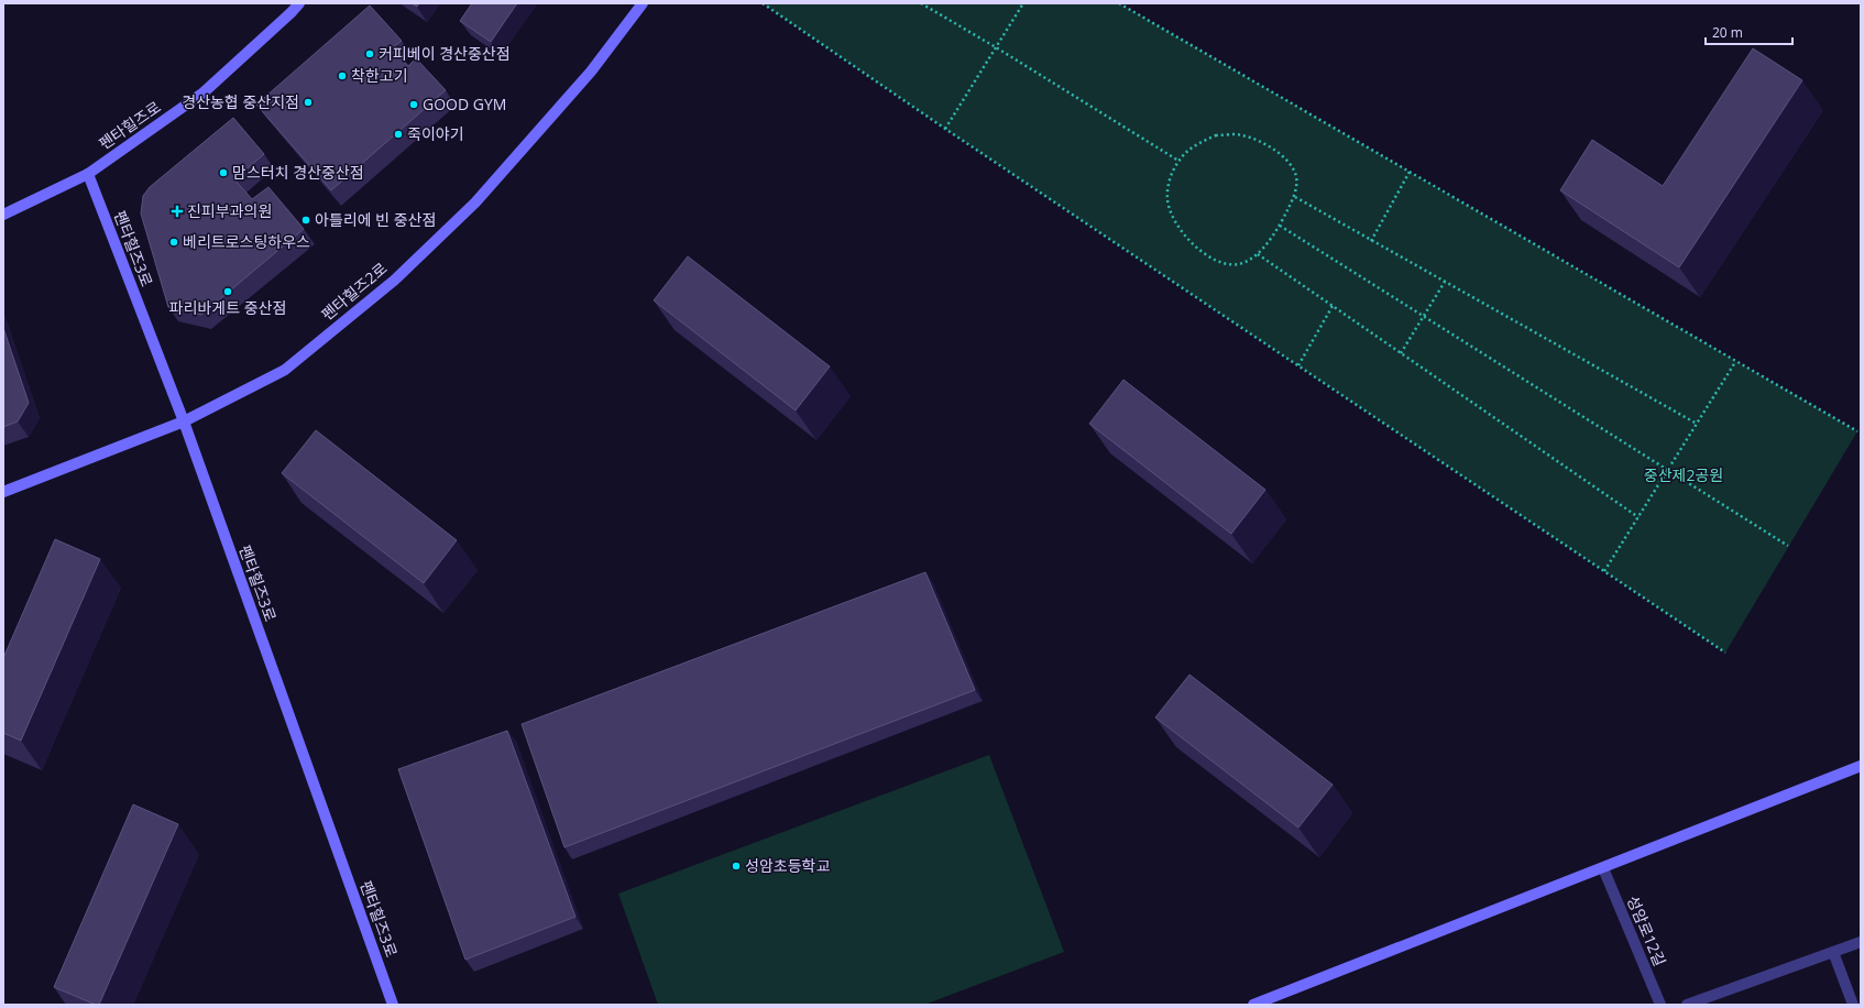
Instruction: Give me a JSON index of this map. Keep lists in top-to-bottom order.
{
  "streets": {
    "street": [
      "펜타힐즈로",
      "펜타힐즈3로",
      "펜타힐즈2로",
      "성암로12길"
    ]
  },
  "crossings": [
    ["펜타힐즈로", "펜타힐즈3로"],
    ["펜타힐즈3로", "펜타힐즈2로"]
  ],
  "parks": ["중산제2공원"],
  "places": {
    "other": [
      "커피베이 경산중산점",
      "착한고기",
      "경산농협 중산지점",
      "GOOD GYM",
      "죽이야기",
      "맘스터치 경산중산점",
      "아틀리에 빈 중산점",
      "베리트로스팅하우스",
      "파리바게트 중산점",
      "성암초등학교"
    ],
    "health": ["진피부과의원"]
  },
  "scale_bar": "20 m"
}
